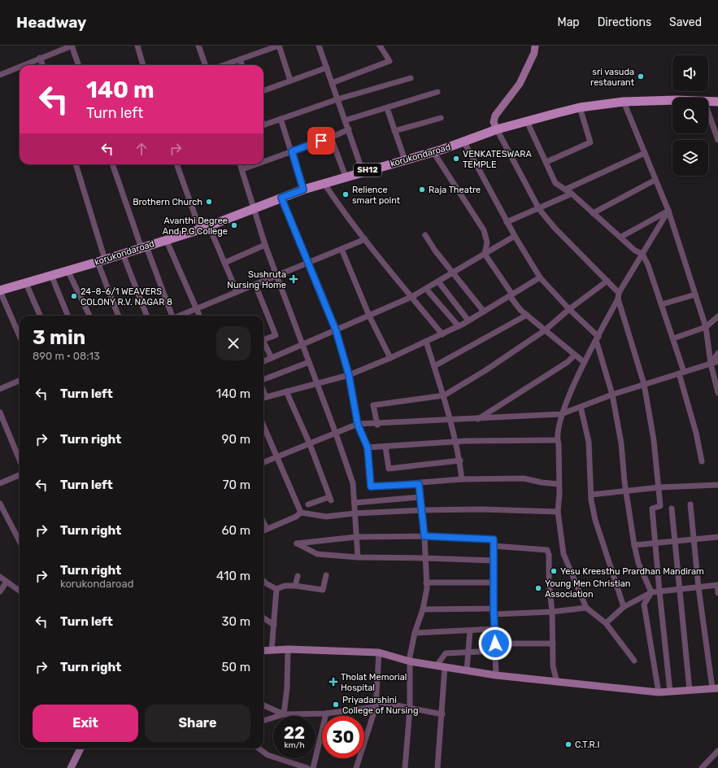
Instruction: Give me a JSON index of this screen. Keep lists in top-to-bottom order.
{
  "streets": {
    "main road": ["korukondaroad", "SH12"]
  },
  "places": {
    "other": [
      "sri vasuda restaurant",
      "VENKATESWARA TEMPLE",
      "Raja Theatre",
      "Relience smart point",
      "Brothern Church",
      "Avanthi Degree And P.G College",
      "24-8-6/1 WEAVERS COLONY R.V. NAGAR 8",
      "Yesu Kreesthu Prardhan Mandiram",
      "Young Men Christian Association",
      "Priyadarshini College of Nursing",
      "C.T.R.I"
    ],
    "health": ["Sushruta Nursing Home", "Tholat Memorial Hospital"]
  },
  "page": {
    "header": "Headway",
    "nav": ["Map", "Directions", "Saved"],
    "turn": ["140 m", "Turn left"],
    "heading": ["3 min", "890 m · 08:13"],
    "list": [
      {
        "name": "Turn left",
        "value": "140 m"
      },
      {
        "name": "Turn right",
        "value": "90 m"
      },
      {
        "name": "Turn left",
        "value": "70 m"
      },
      {
        "name": "Turn right",
        "value": "60 m"
      },
      {
        "name": "Turn right",
        "note": "korukondaroad",
        "value": "410 m"
      },
      {
        "name": "Turn left",
        "value": "30 m"
      },
      {
        "name": "Turn right",
        "value": "50 m"
      }
    ],
    "buttons": ["Exit", "Share"],
    "speed": "22 km/h",
    "limit": "30"
  }
}
